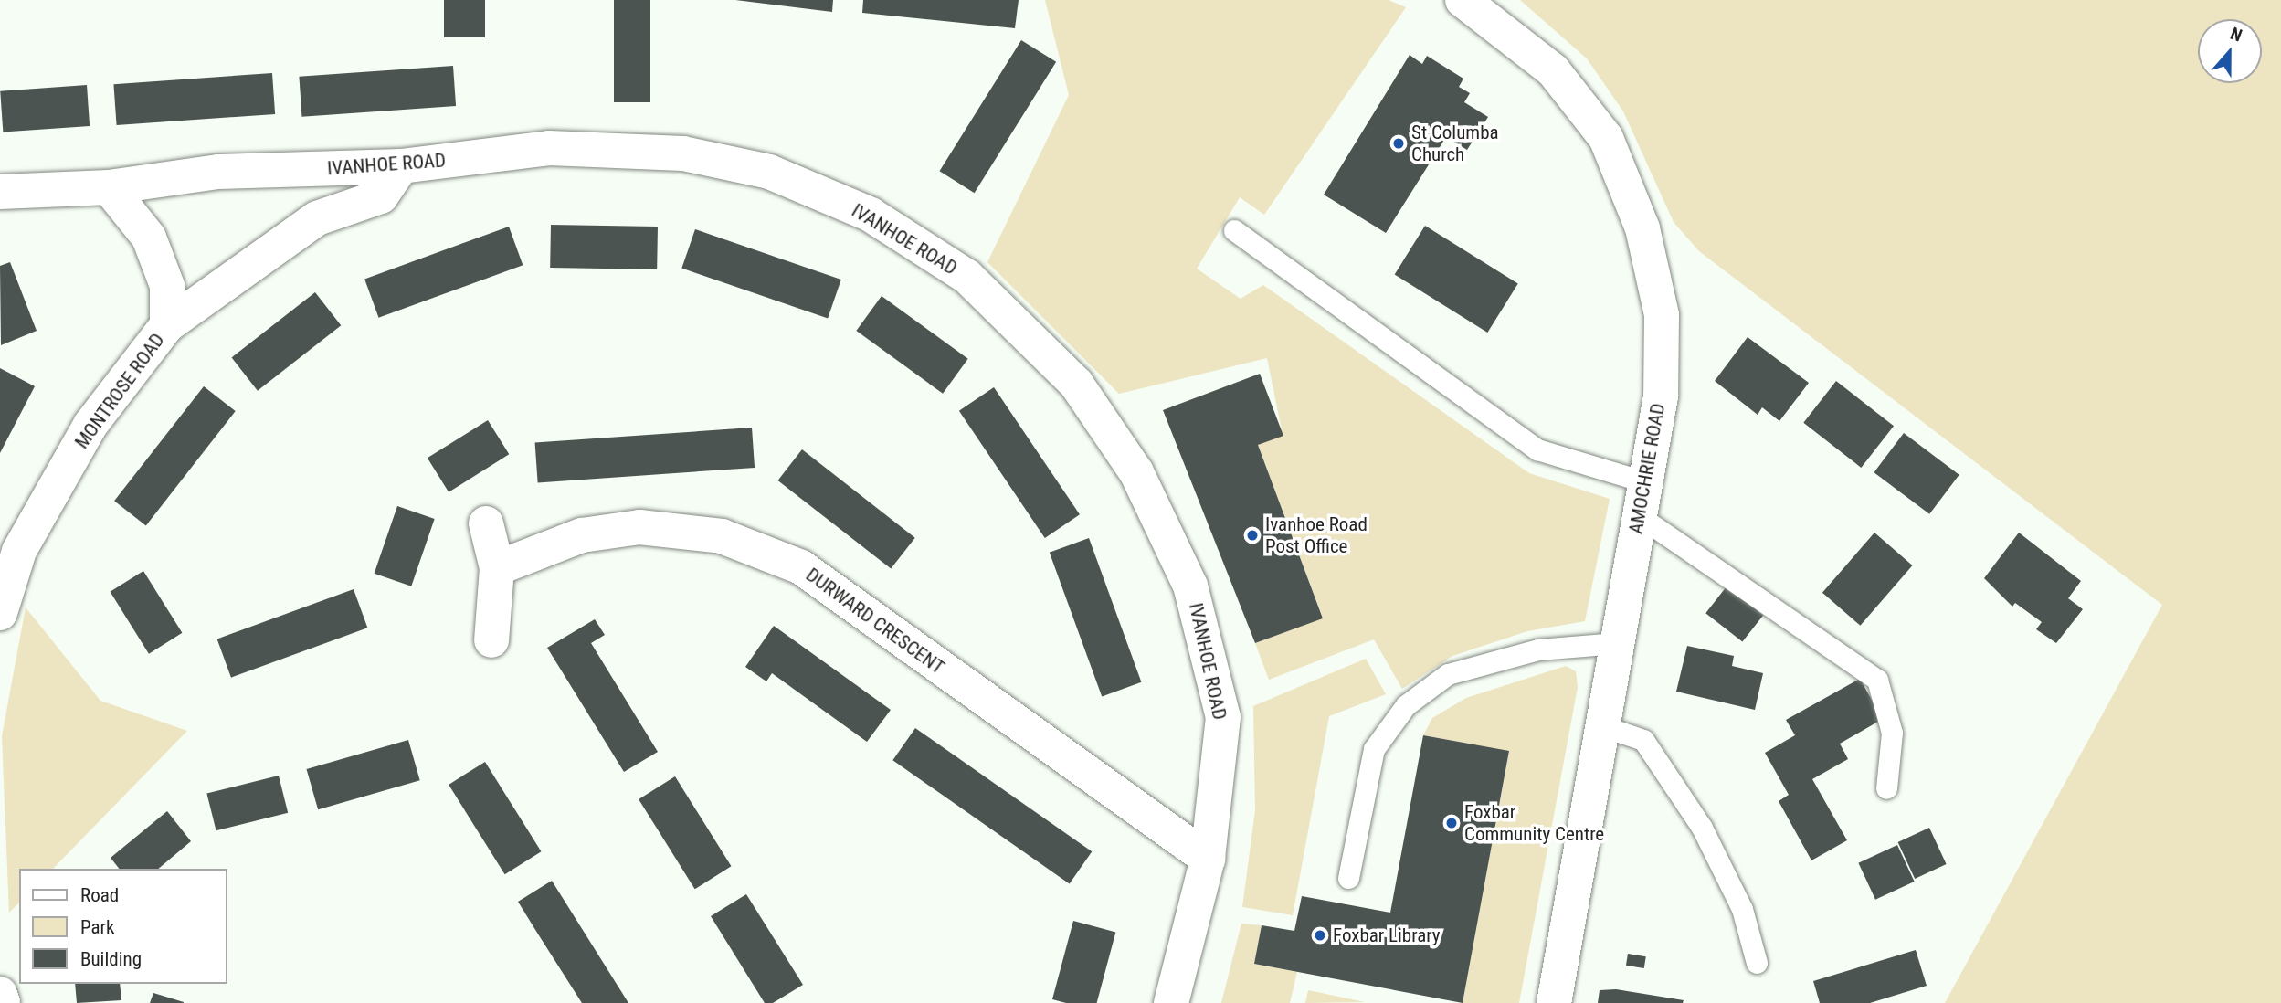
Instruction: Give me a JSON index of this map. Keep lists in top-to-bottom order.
{
  "streets": {
    "street": [
      "IVANHOE ROAD",
      "MONTROSE ROAD",
      "AMOCHRIE ROAD",
      "DURWARD CRESCENT"
    ]
  },
  "crossings": [
    ["IVANHOE ROAD", "MONTROSE ROAD"],
    ["IVANHOE ROAD", "DURWARD CRESCENT"]
  ],
  "places": [
    "St Columba Church",
    "Ivanhoe Road Post Office",
    "Foxbar Community Centre",
    "Foxbar Library"
  ],
  "legend": ["Road", "Park", "Building"],
  "north": "top"
}
